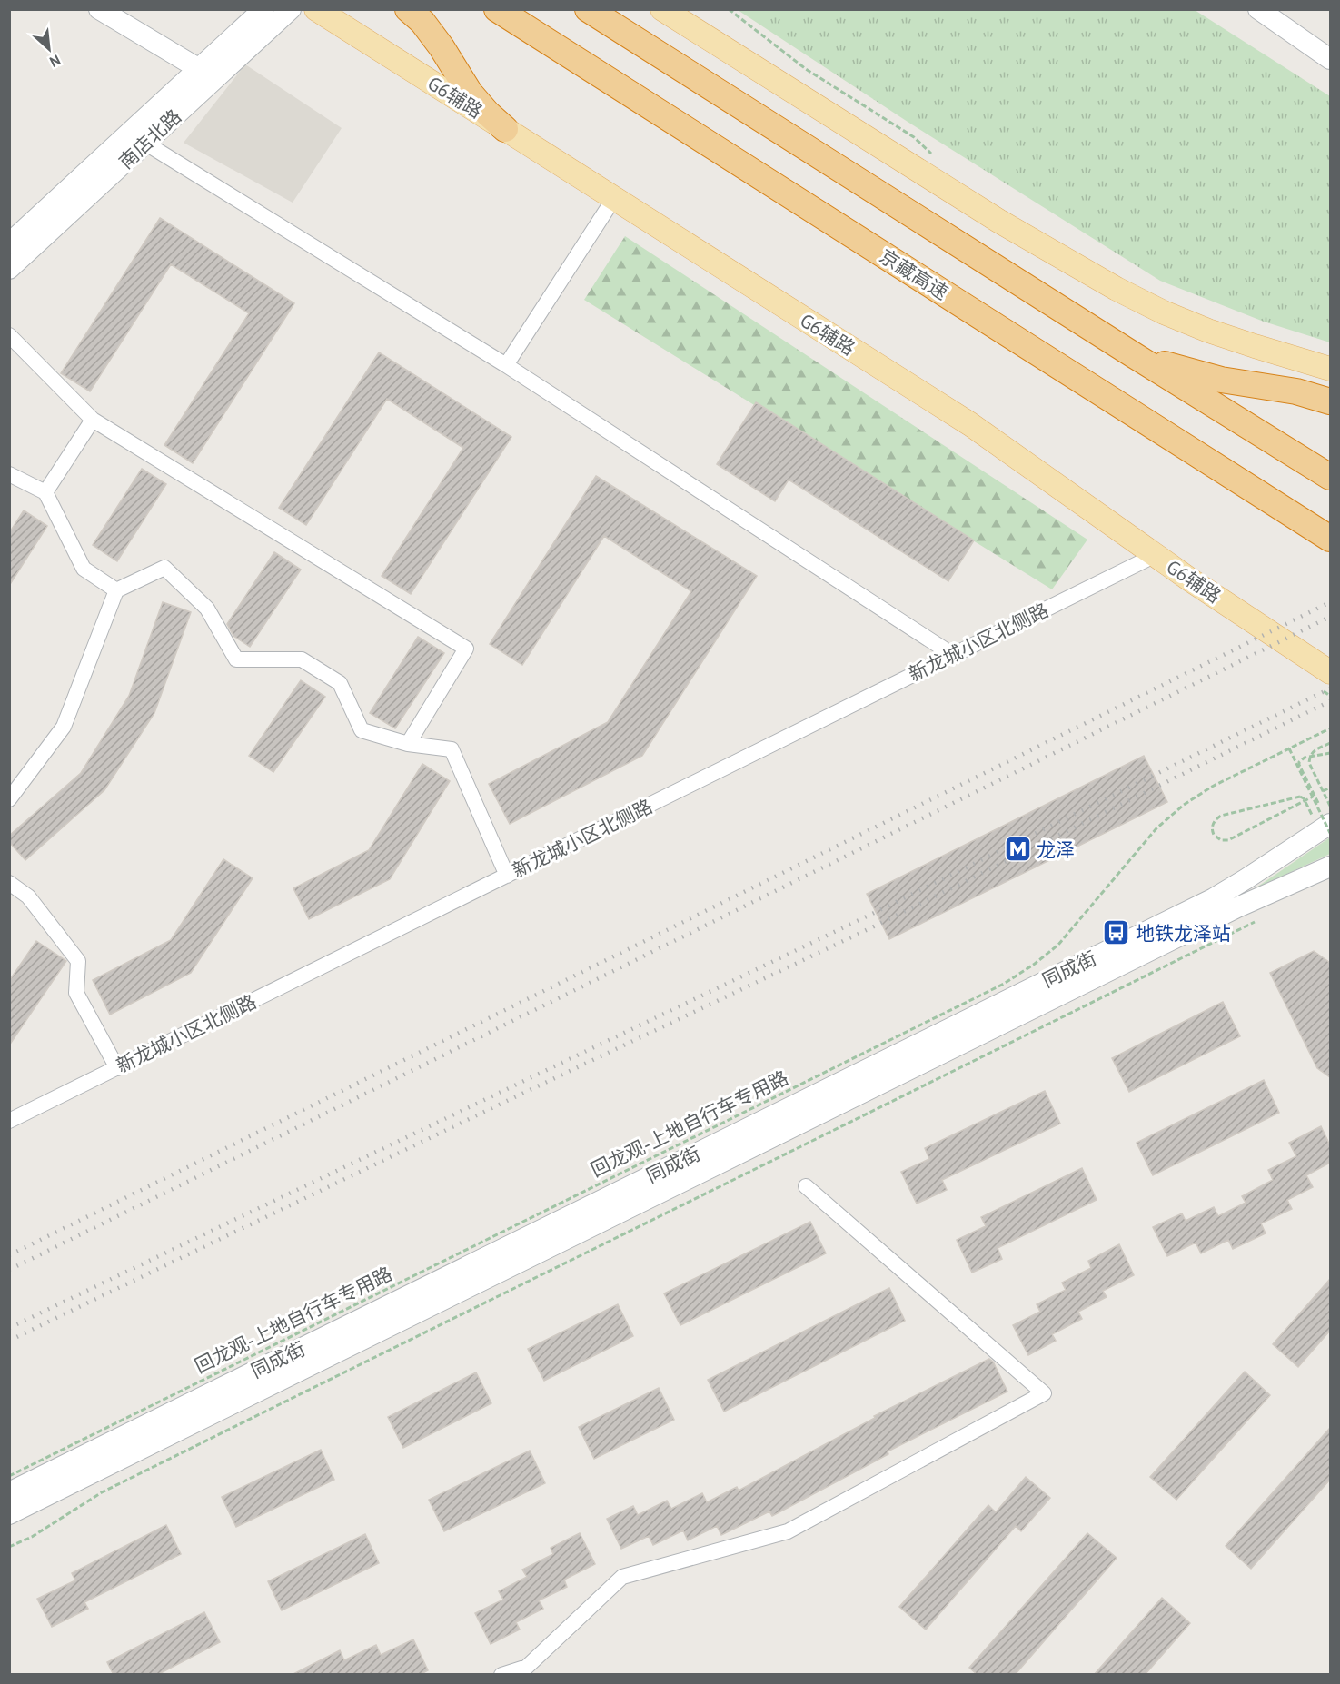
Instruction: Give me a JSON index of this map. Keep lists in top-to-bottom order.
{
  "streets": {
    "highway": ["京藏高速"],
    "main road": ["G6辅路", "南店北路", "同成街"],
    "street": ["新龙城小区北侧路"],
    "path": ["回龙观-上地自行车专用路"]
  },
  "crossings": [
    ["G6辅路", "新龙城小区北侧路"]
  ],
  "places": {
    "metro station": ["龙泽"],
    "bus stop": ["地铁龙泽站"]
  },
  "north": "bottom right"
}
